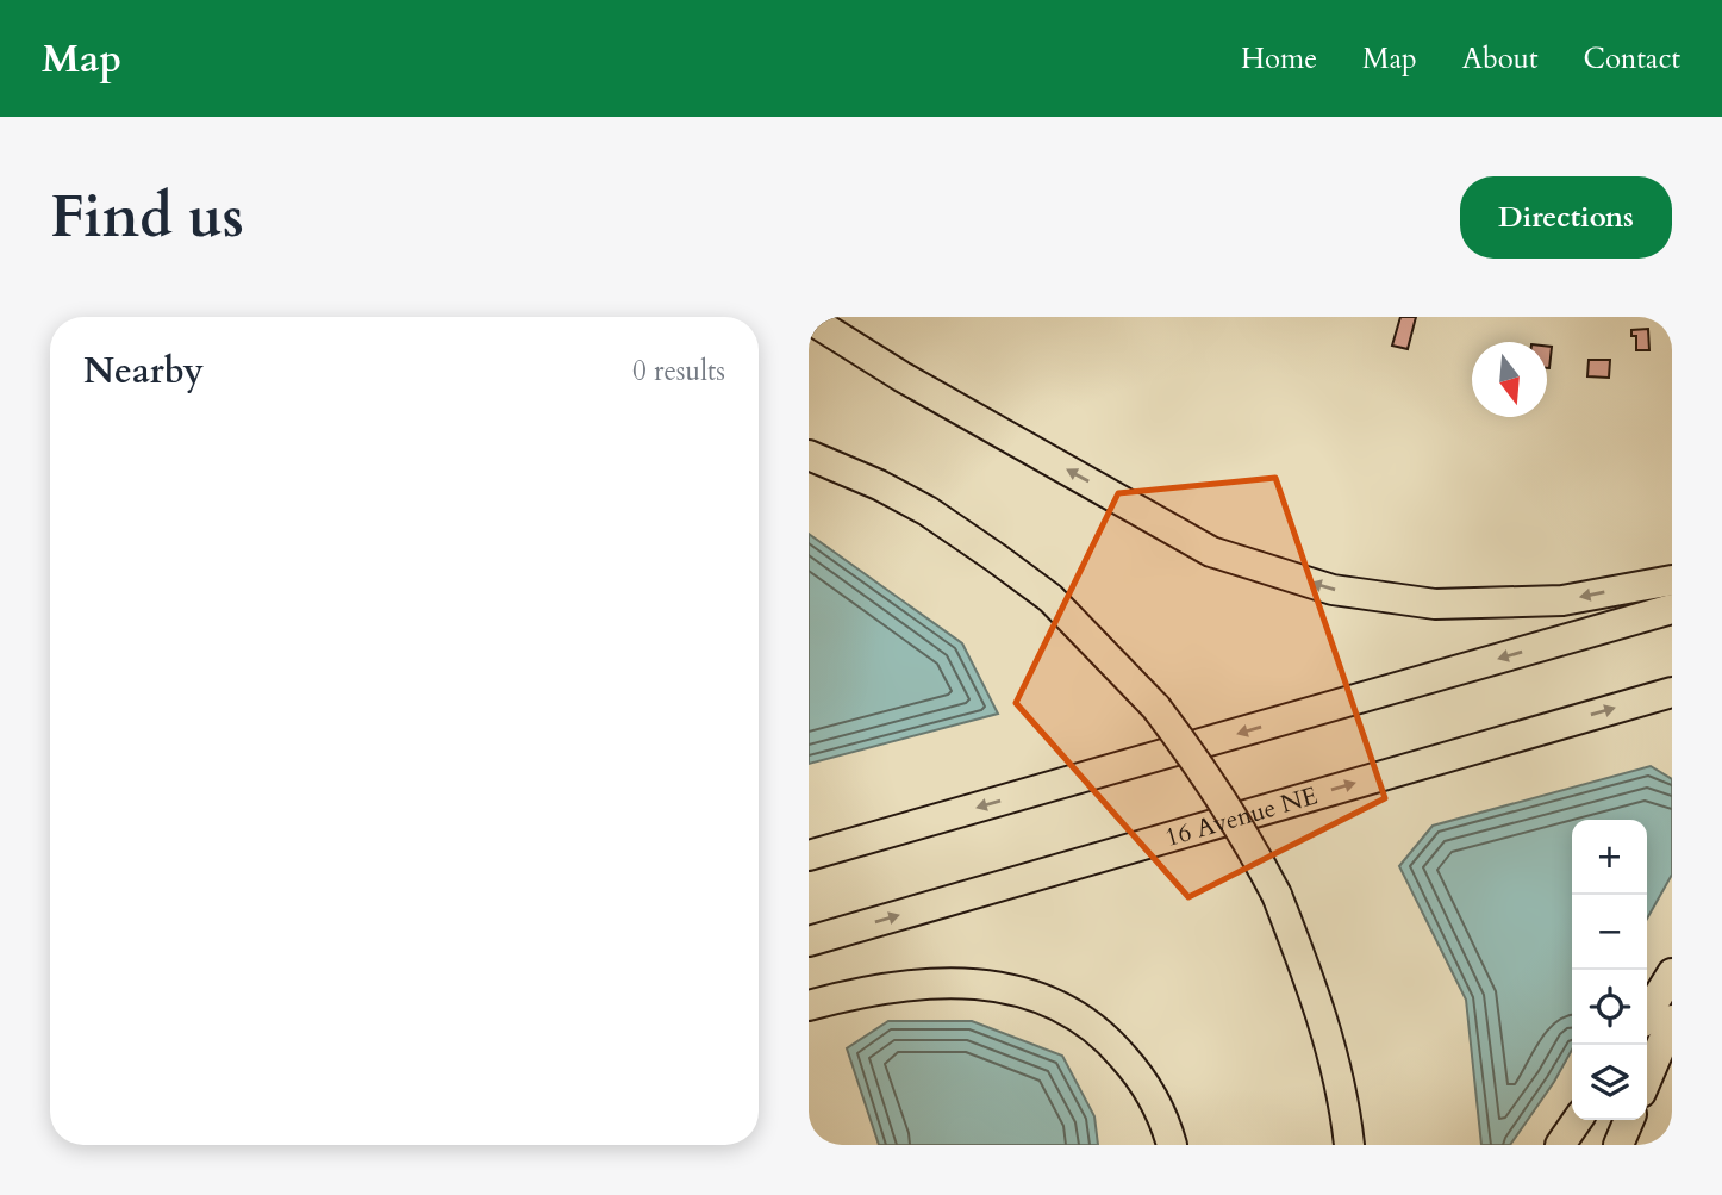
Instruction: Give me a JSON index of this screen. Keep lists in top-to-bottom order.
{
  "streets": {
    "highway": ["16 Avenue NE"]
  },
  "north": "bottom",
  "page": {
    "header": "Map",
    "nav": [
      "Home",
      "Map",
      "About",
      "Contact"
    ],
    "buttons": "Directions",
    "title": "Find us",
    "heading": ["Nearby", "0 results"],
    "map_buttons": ["+", "−"]
  }
}
